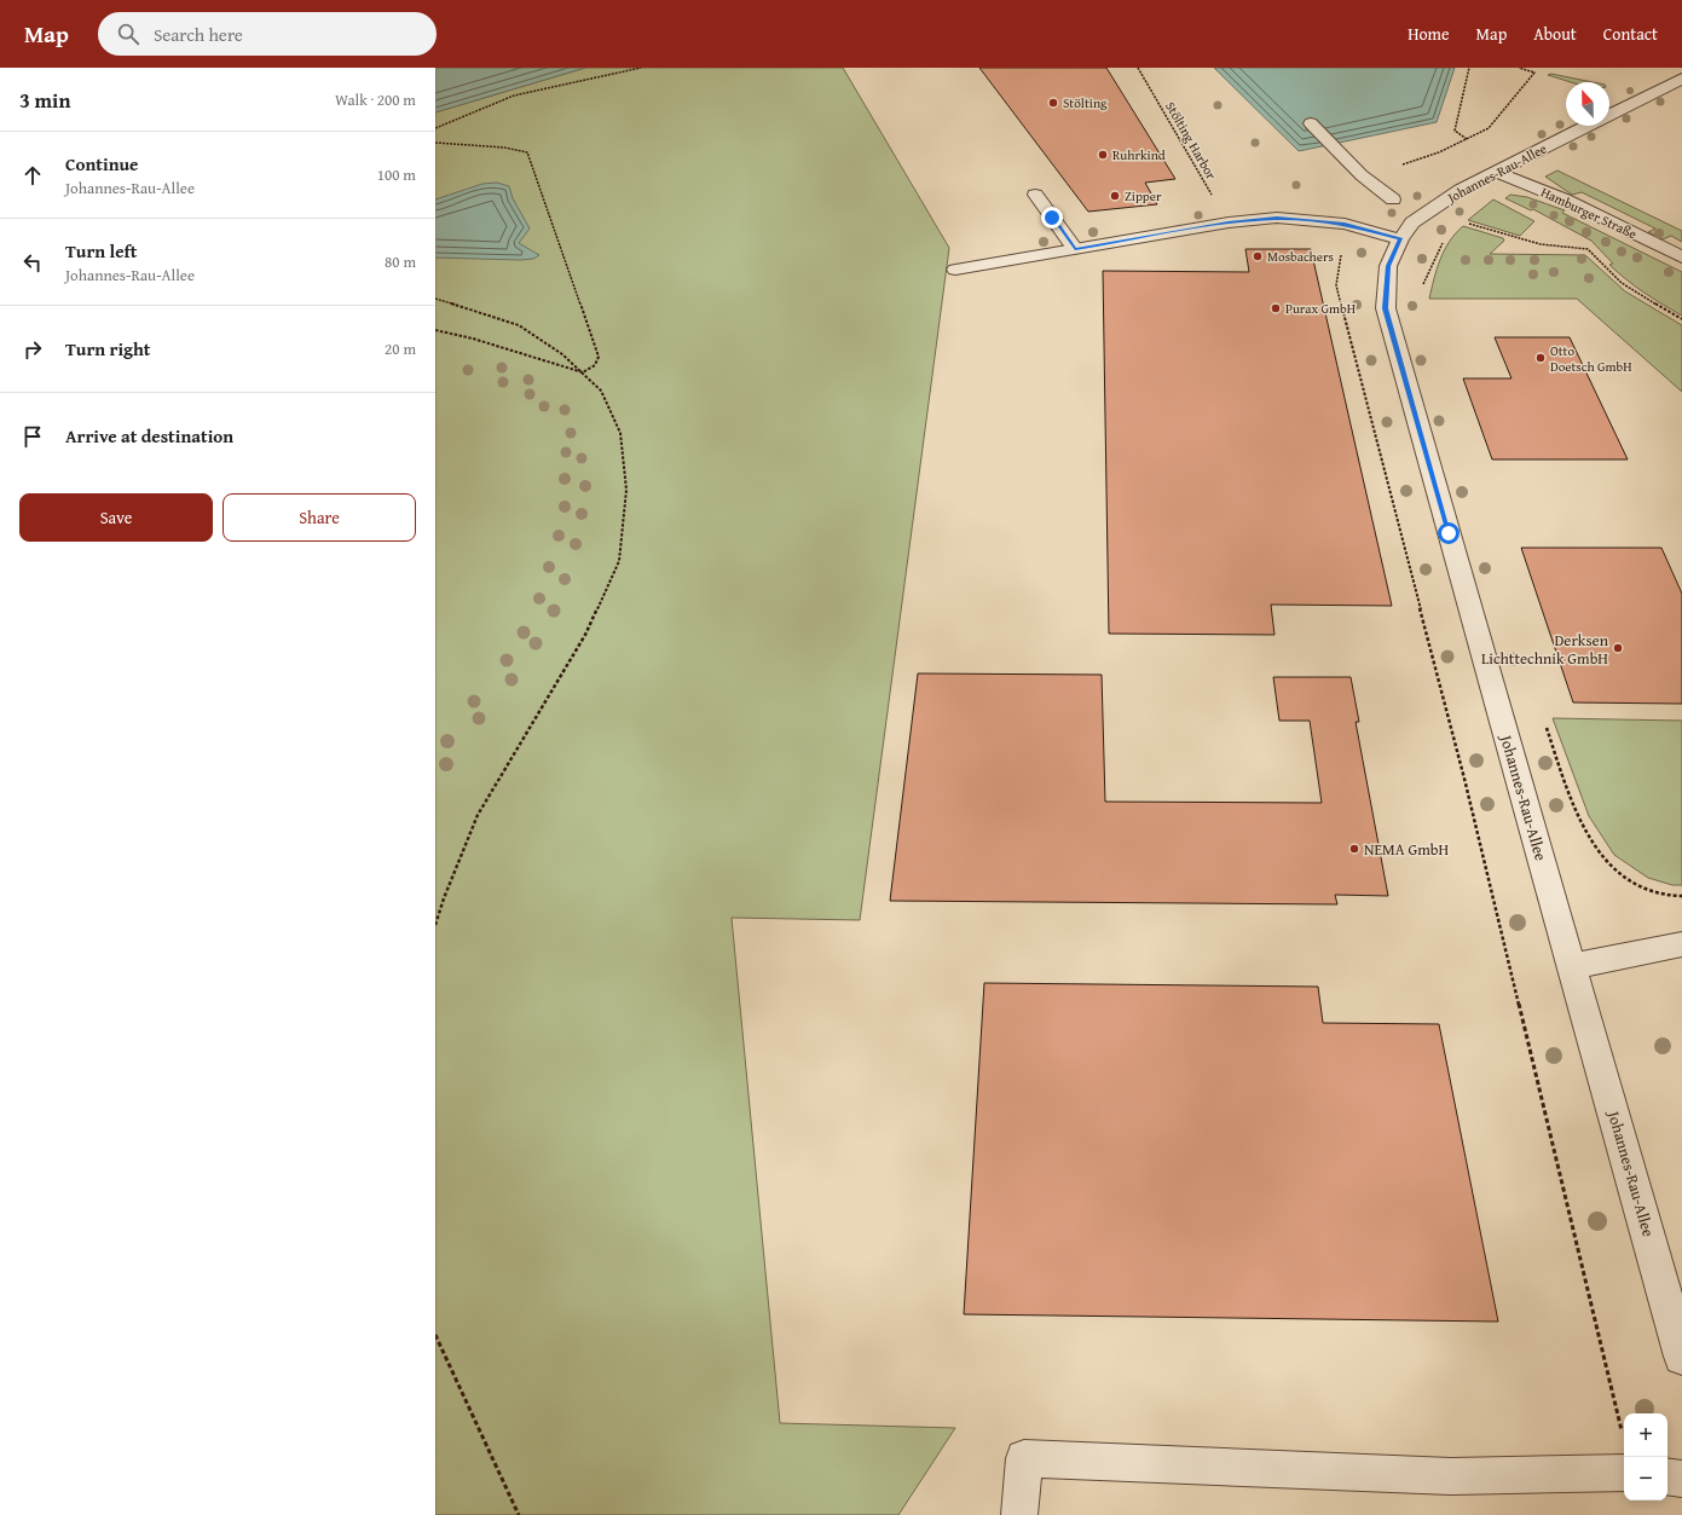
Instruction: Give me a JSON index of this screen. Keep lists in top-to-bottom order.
{
  "streets": {
    "street": ["Johannes-Rau-Allee", "Hamburger Straße"],
    "path": ["Stölting Harbor"]
  },
  "crossings": [
    ["Johannes-Rau-Allee", "Hamburger Straße"]
  ],
  "places": [
    "Stölting",
    "Ruhrkind",
    "Zipper",
    "Mosbachers",
    "Purax GmbH",
    "Otto Doetsch GmbH",
    "Derksen Lichttechnik GmbH",
    "NEMA GmbH"
  ],
  "north": "top",
  "page": {
    "header": "Map",
    "search": "Search here",
    "nav": [
      "Home",
      "Map",
      "About",
      "Contact"
    ],
    "heading": ["3 min", "Walk · 200 m"],
    "list": [
      ["Continue", "Johannes-Rau-Allee", "100 m"],
      ["Turn left", "Johannes-Rau-Allee", "80 m"],
      ["Turn right", "20 m"],
      "Arrive at destination"
    ],
    "buttons": ["Save", "Share"],
    "map_buttons": ["+", "−"]
  }
}
